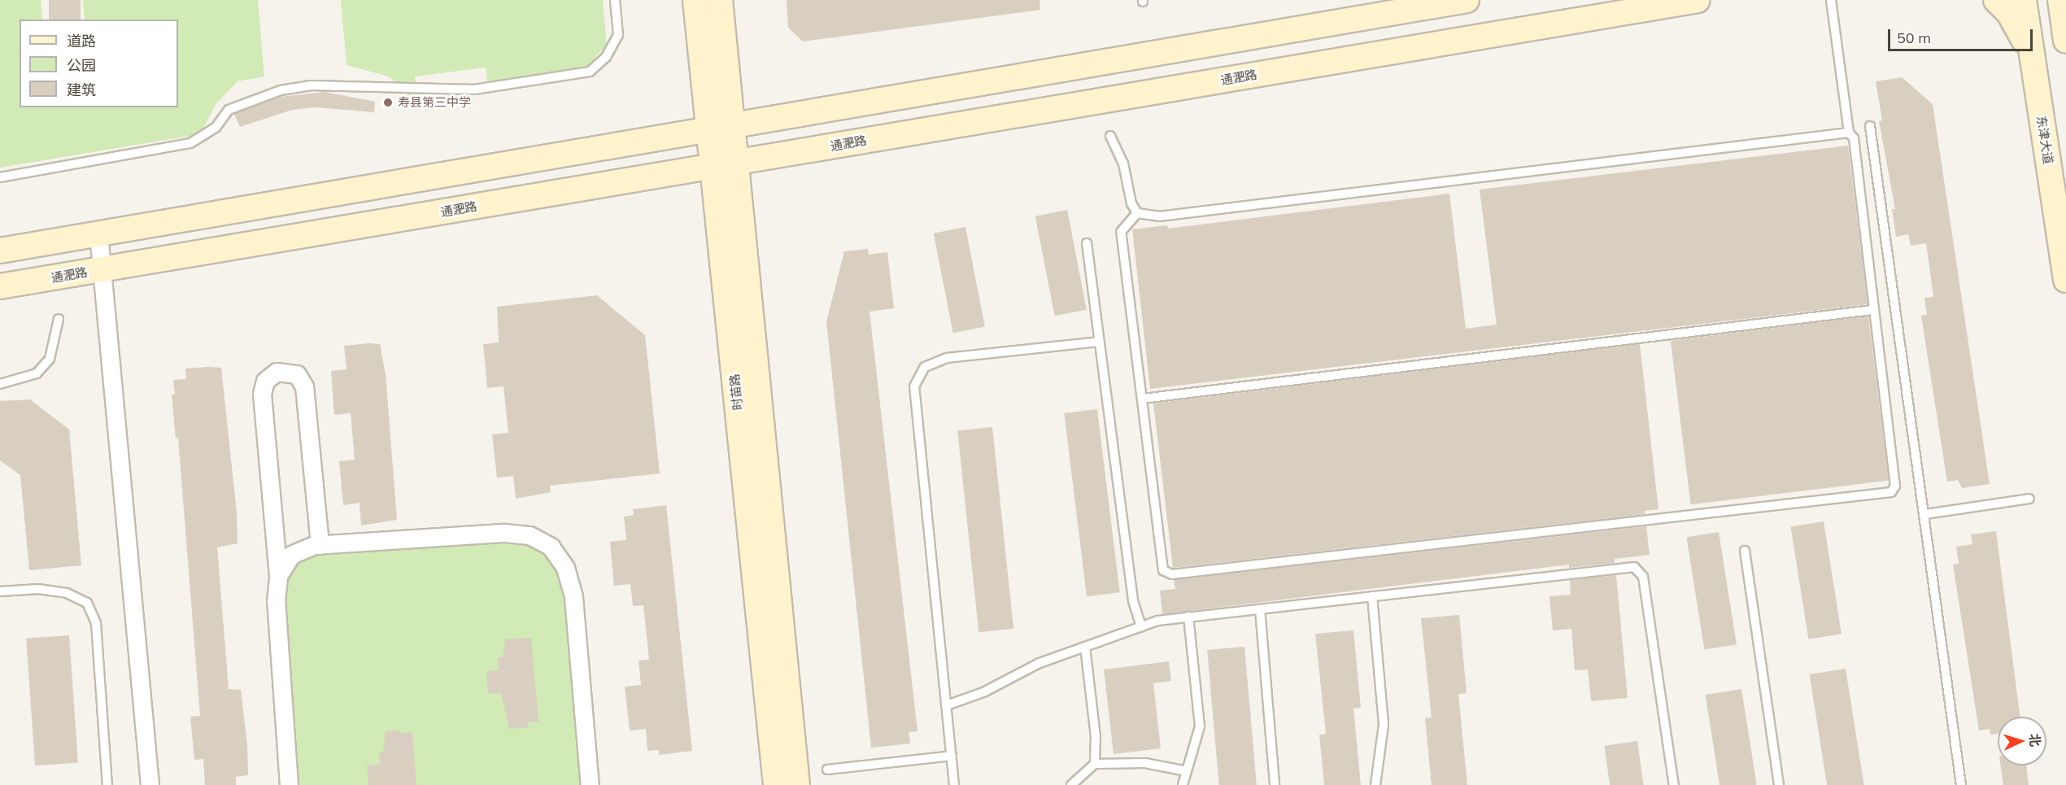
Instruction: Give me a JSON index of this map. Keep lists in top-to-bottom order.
{
  "streets": {
    "main road": ["通淝路", "东津大道", "时苗路"]
  },
  "crossings": [
    ["通淝路", "时苗路"]
  ],
  "places": ["寿县第三中学"],
  "legend": ["道路", "公园", "建筑"],
  "scale_bar": "50 m",
  "north": "right"
}
